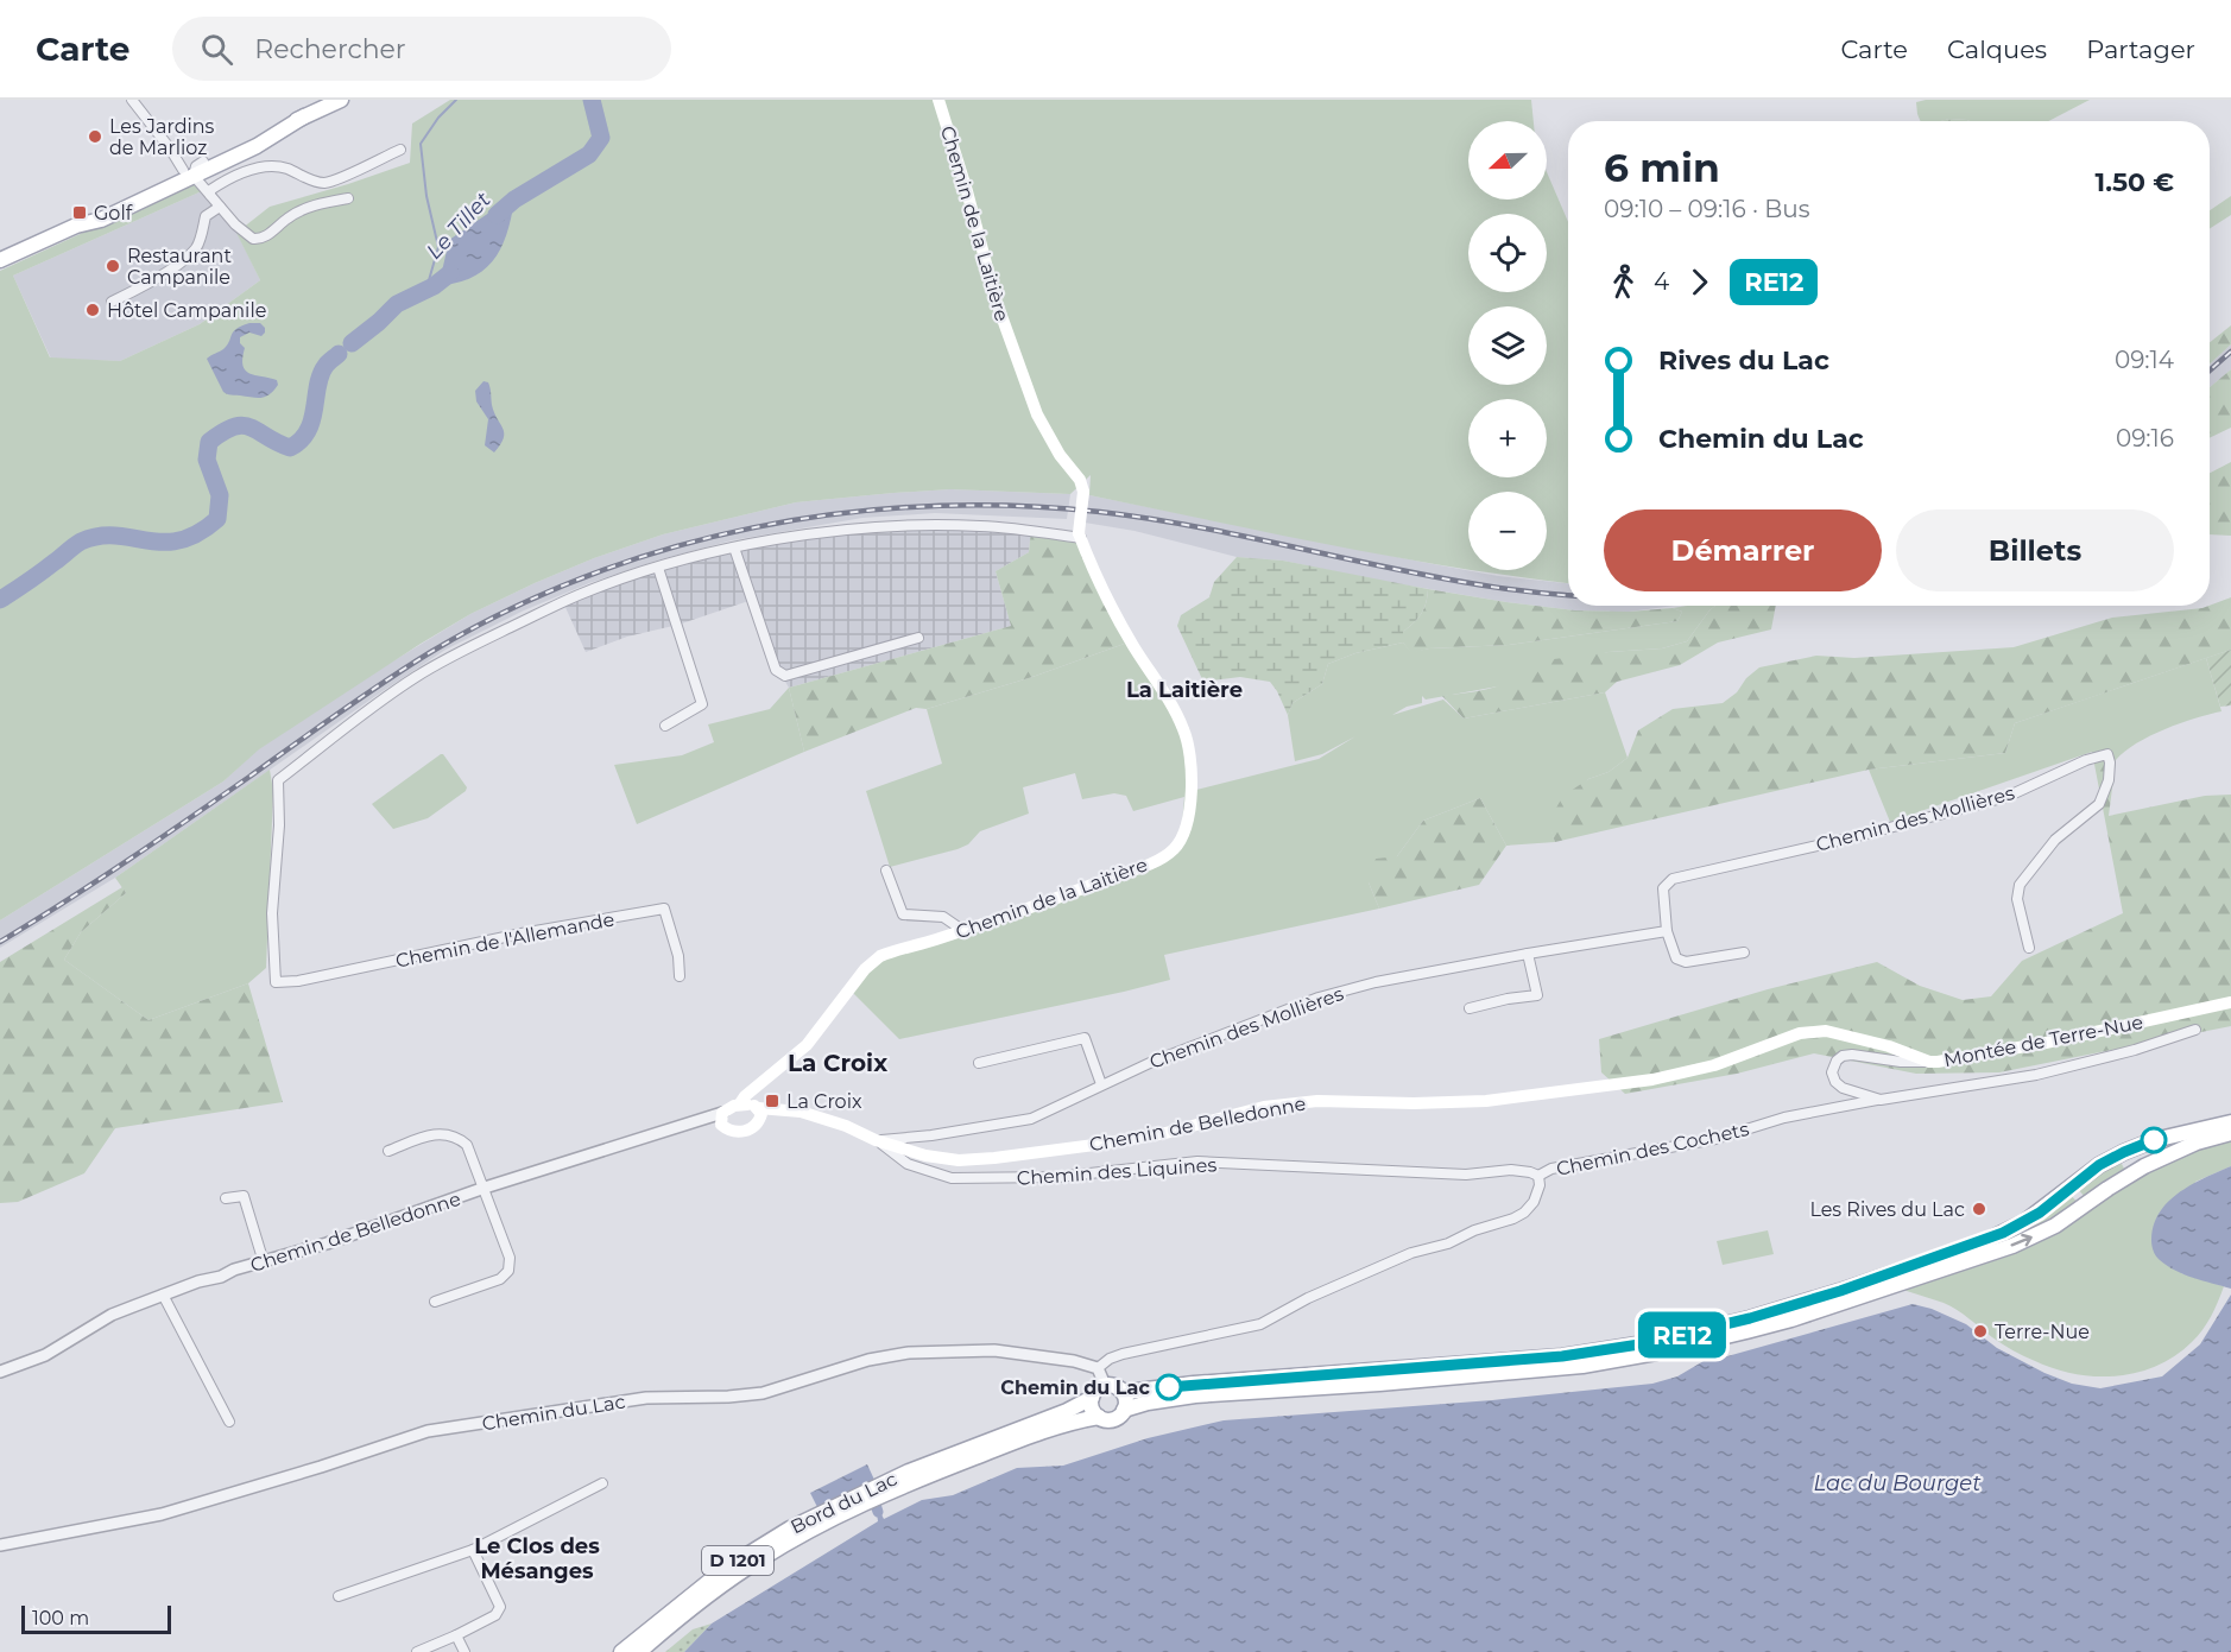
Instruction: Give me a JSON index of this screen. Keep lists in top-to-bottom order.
{
  "streets": {
    "main road": [
      "Chemin de la Laitière",
      "Montée de Terre-Nue",
      "Chemin de Belledonne",
      "Bord du Lac",
      "D 1201"
    ],
    "street": [
      "Chemin des Mollières",
      "Chemin de l'Allemande",
      "Chemin des Cochets",
      "Chemin des Liquines",
      "Chemin du Lac"
    ]
  },
  "crossings": [
    ["Chemin de la Laitière", "Chemin de Belledonne"],
    ["Chemin des Mollières", "Chemin de Belledonne"],
    ["Chemin des Mollières", "Chemin des Liquines"],
    ["Montée de Terre-Nue", "Chemin de Belledonne"],
    ["Montée de Terre-Nue", "Chemin des Cochets"],
    ["Chemin de Belledonne", "Chemin des Liquines"],
    ["Chemin des Cochets", "Chemin des Liquines"],
    ["Chemin des Cochets", "Chemin du Lac"]
  ],
  "districts": ["La Laitière", "La Croix", "Le Clos des Mésanges"],
  "water": ["Le Tillet", "Lac du Bourget"],
  "places": {
    "other": [
      "Les Jardins de Marlioz",
      "Restaurant Campanile",
      "Hôtel Campanile",
      "Les Rives du Lac",
      "Terre-Nue",
      "Chemin du Lac"
    ],
    "transit": ["Golf", "La Croix"]
  },
  "lines": ["bus line RE12"],
  "scale_bar": "100 m",
  "north": "left",
  "page": {
    "header": "Carte",
    "search": "Rechercher",
    "nav": ["Carte", "Calques", "Partager"],
    "on_map": "RE12",
    "map_buttons": ["+", "−"],
    "heading": ["6 min", "09:10 – 09:16 · Bus", "1.50 €"],
    "legs": ["4", "RE12"],
    "list": [
      {
        "name": "Rives du Lac",
        "value": "09:14"
      },
      {
        "name": "Chemin du Lac",
        "value": "09:16"
      }
    ],
    "buttons": ["Démarrer", "Billets"],
    "scale": "100 m"
  }
}
